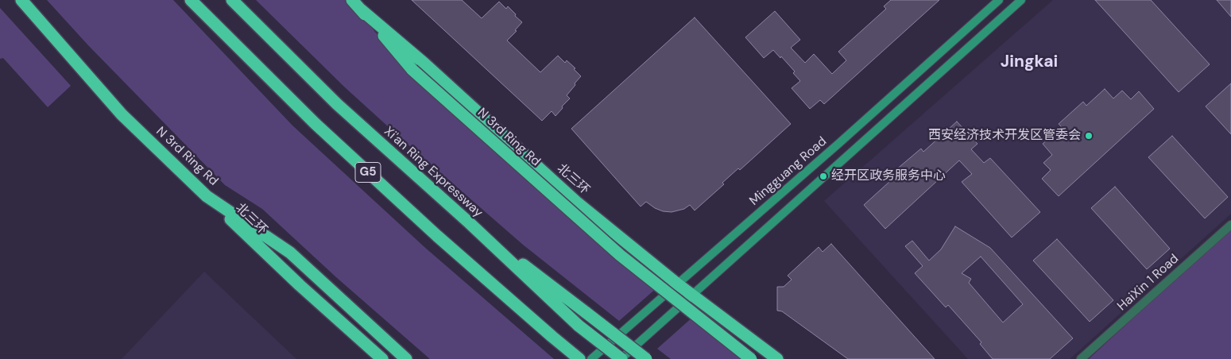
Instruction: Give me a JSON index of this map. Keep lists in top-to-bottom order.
{
  "streets": {
    "highway": [
      "N 3rd Ring Rd",
      "G5",
      "Xi'an Ring Expressway",
      "北三环"
    ],
    "main road": ["Mingguang Road"],
    "street": ["HaiXin 1 Road"]
  },
  "crossings": [
    ["N 3rd Ring Rd", "北三环"],
    ["Mingguang Road", "Xi'an Ring Expressway"],
    ["Mingguang Road", "北三环"]
  ],
  "districts": ["Jingkai"],
  "places": ["西安经济技术开发区管委会", "经开区政务服务中心"]
}
